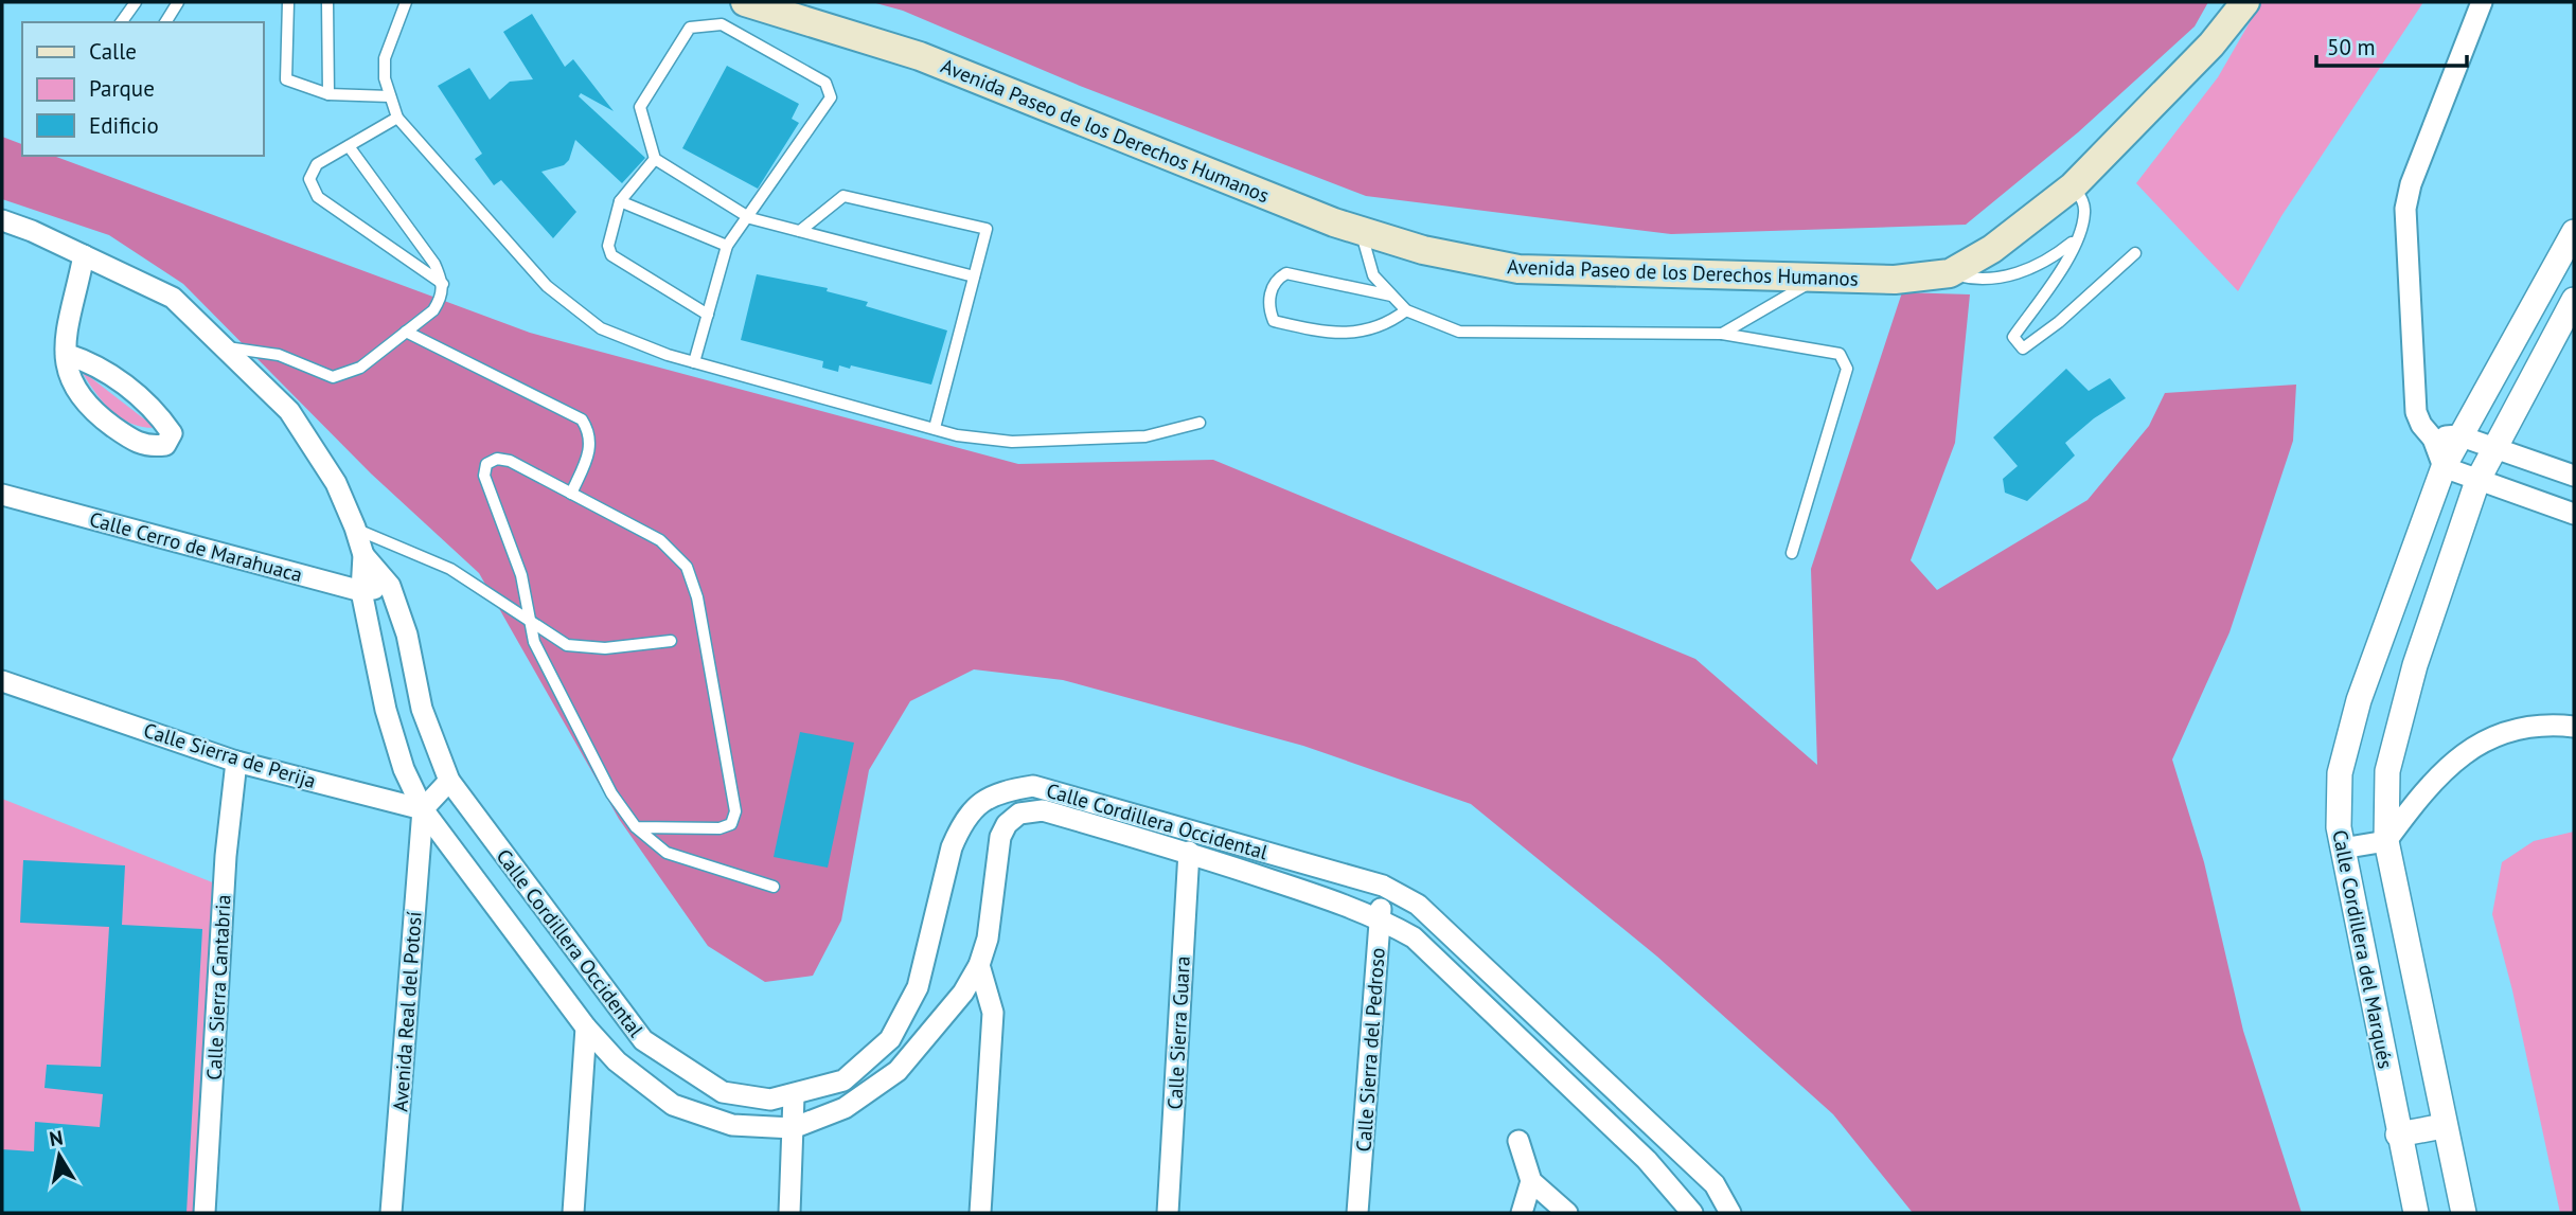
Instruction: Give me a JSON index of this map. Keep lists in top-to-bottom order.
{
  "streets": {
    "main road": ["Avenida Paseo de los Derechos Humanos"],
    "street": [
      "Calle Cerro de Marahuaca",
      "Calle Sierra de Perija",
      "Calle Cordillera Occidental",
      "Calle Cordillera del Marqués",
      "Calle Sierra Cantabria",
      "Avenida Real del Potosí",
      "Calle Sierra Guara",
      "Calle Sierra del Pedroso"
    ]
  },
  "crossings": [
    ["Calle Cerro de Marahuaca", "Calle Cordillera Occidental"],
    ["Calle Sierra de Perija", "Calle Cordillera Occidental"],
    ["Calle Sierra de Perija", "Calle Sierra Cantabria"],
    ["Calle Sierra de Perija", "Avenida Real del Potosí"],
    ["Calle Cordillera Occidental", "Avenida Real del Potosí"],
    ["Calle Cordillera Occidental", "Calle Sierra Guara"],
    ["Calle Cordillera Occidental", "Calle Sierra del Pedroso"]
  ],
  "legend": ["Calle", "Parque", "Edificio"],
  "scale_bar": "50 m",
  "north": "top"
}
